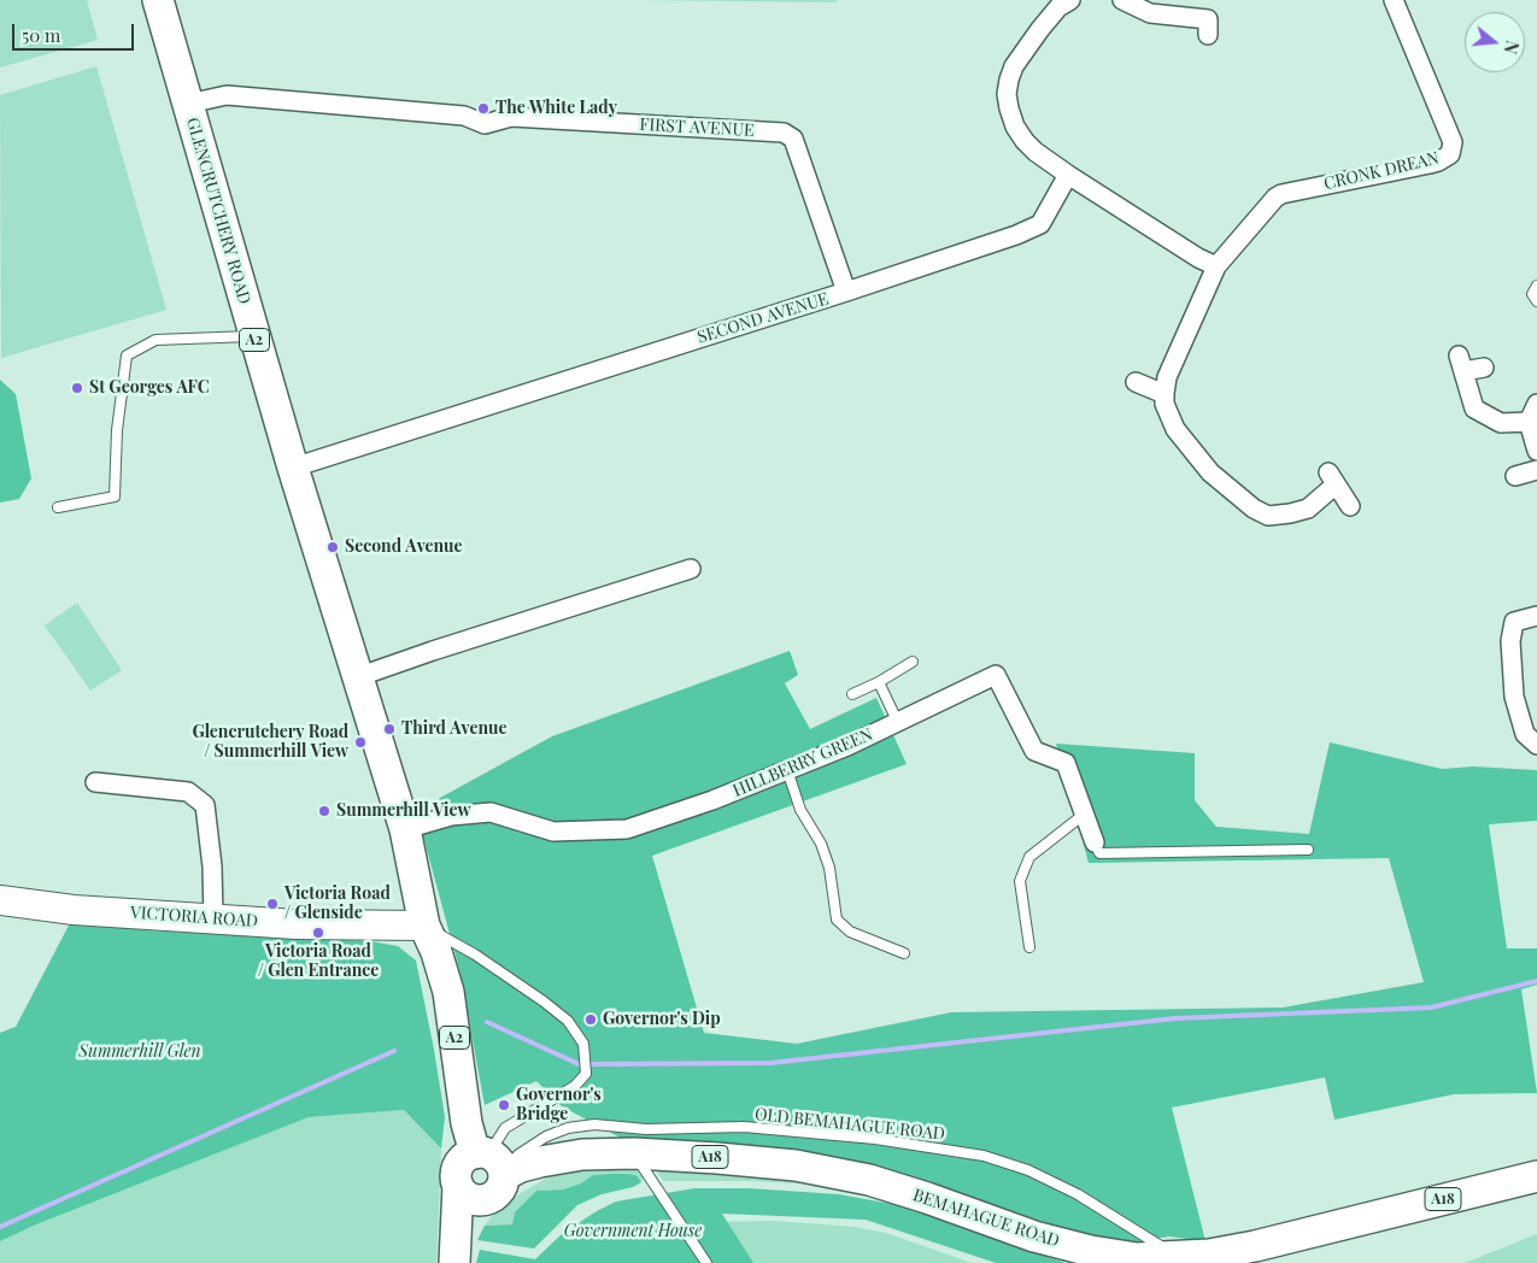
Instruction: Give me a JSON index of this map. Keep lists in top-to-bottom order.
{
  "streets": {
    "highway": [
      "GLENCRUTCHERY ROAD",
      "A2",
      "A18",
      "BEMAHAGUE ROAD"
    ],
    "main road": ["VICTORIA ROAD"],
    "street": [
      "FIRST AVENUE",
      "CRONK DREAN",
      "SECOND AVENUE",
      "HILLBERRY GREEN"
    ],
    "lane": ["OLD BEMAHAGUE ROAD"]
  },
  "crossings": [
    ["FIRST AVENUE", "GLENCRUTCHERY ROAD"],
    ["FIRST AVENUE", "SECOND AVENUE"],
    ["GLENCRUTCHERY ROAD", "SECOND AVENUE"],
    ["GLENCRUTCHERY ROAD", "HILLBERRY GREEN"],
    ["GLENCRUTCHERY ROAD", "VICTORIA ROAD"],
    ["GLENCRUTCHERY ROAD", "OLD BEMAHAGUE ROAD"],
    ["GLENCRUTCHERY ROAD", "BEMAHAGUE ROAD"],
    ["OLD BEMAHAGUE ROAD", "BEMAHAGUE ROAD"]
  ],
  "parks": ["Summerhill Glen", "Government House"],
  "places": [
    "The White Lady",
    "St Georges AFC",
    "Second Avenue",
    "Third Avenue",
    "Glencrutchery Road / Summerhill View",
    "Summerhill View",
    "Victoria Road / Glenside",
    "Victoria Road / Glen Entrance",
    "Governor's Dip",
    "Governor's Bridge"
  ],
  "scale_bar": "50 m",
  "north": "right"
}
